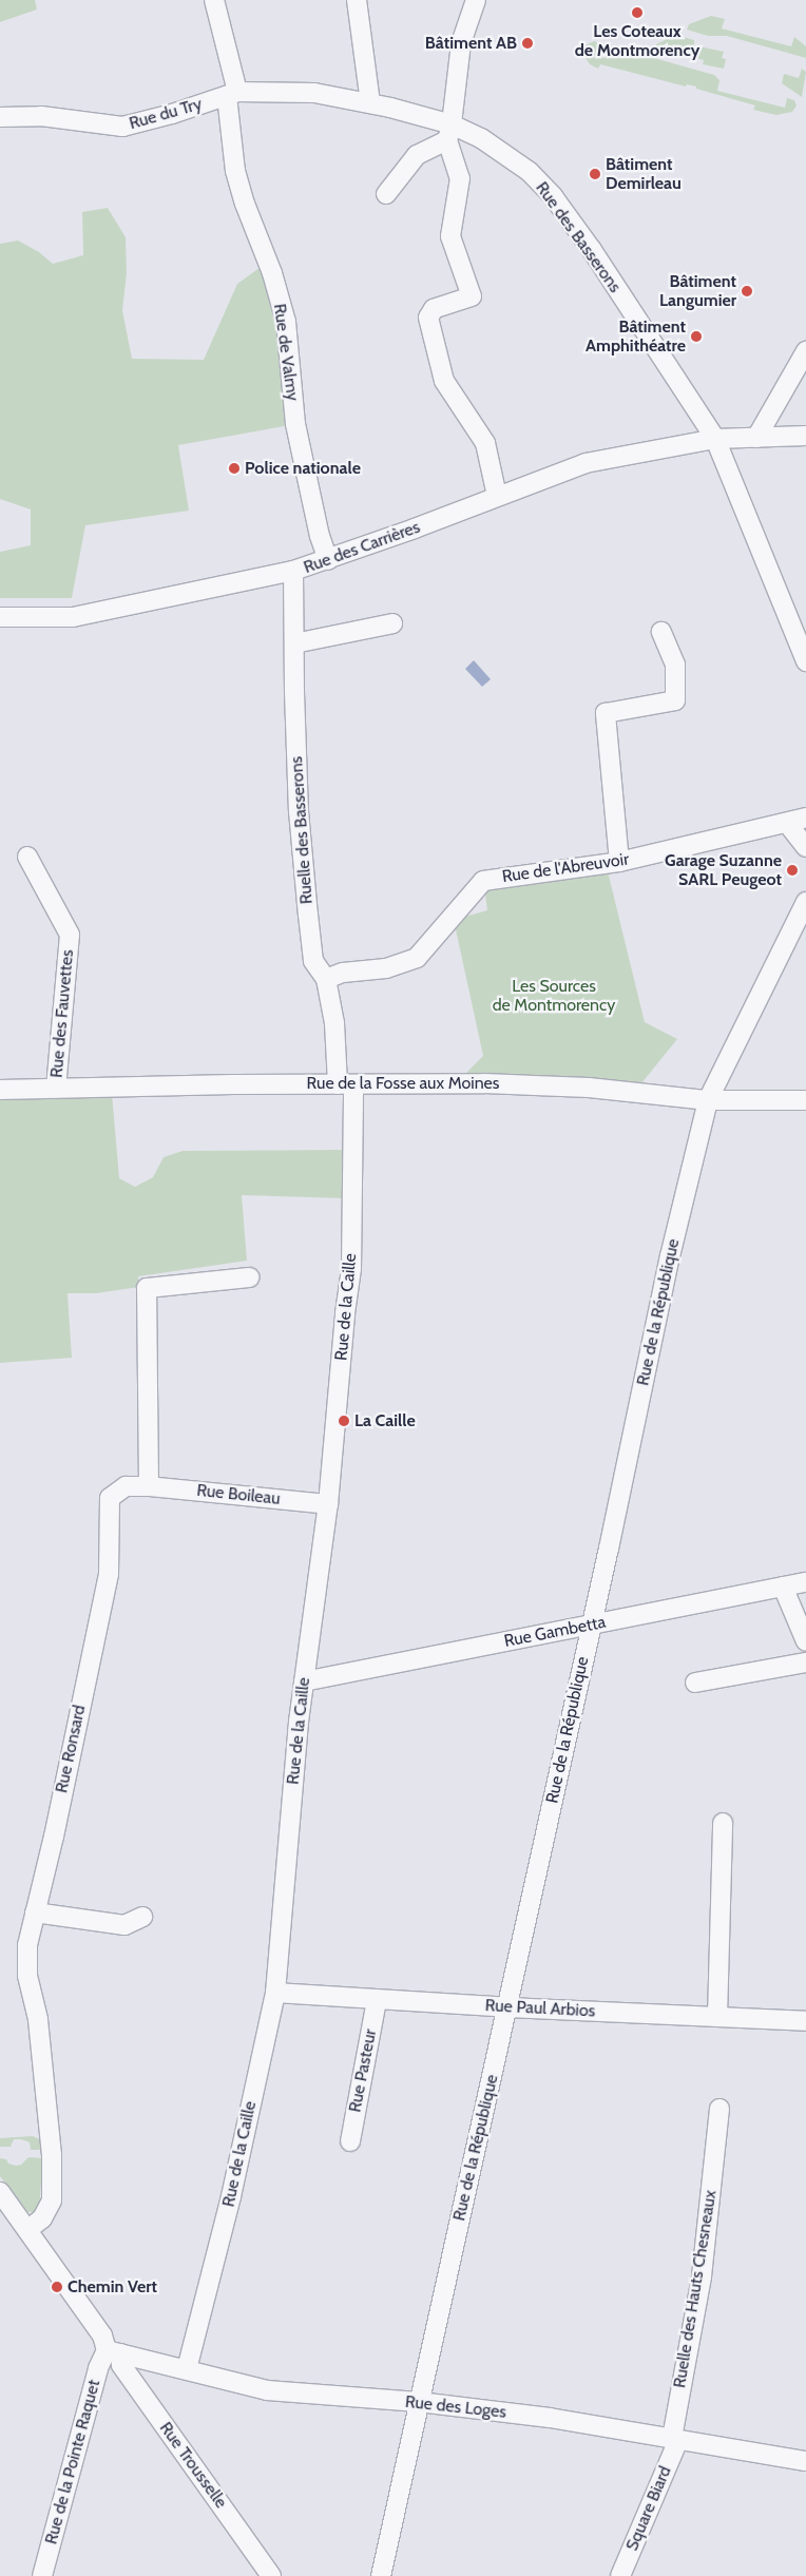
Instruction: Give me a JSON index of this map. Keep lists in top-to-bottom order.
{
  "streets": {
    "street": [
      "Rue du Try",
      "Rue des Basserons",
      "Rue de Valmy",
      "Rue des Carrières",
      "Ruelle des Basserons",
      "Rue de l'Abreuvoir",
      "Rue des Fauvettes",
      "Rue de la Fosse aux Moines",
      "Rue de la Caille",
      "Rue de la République",
      "Rue Boileau",
      "Rue Gambetta",
      "Rue Ronsard",
      "Rue Paul Arbios",
      "Rue Pasteur",
      "Ruelle des Hauts Chesneaux",
      "Rue des Loges",
      "Rue de la Pointe Raquet",
      "Rue Trousselle",
      "Square Biard"
    ]
  },
  "crossings": [
    ["Rue du Try", "Rue des Basserons"],
    ["Rue du Try", "Rue de Valmy"],
    ["Rue des Basserons", "Rue de Valmy"],
    ["Rue des Basserons", "Rue des Carrières"],
    ["Rue de Valmy", "Rue des Carrières"],
    ["Rue des Carrières", "Ruelle des Basserons"],
    ["Ruelle des Basserons", "Rue de l'Abreuvoir"],
    ["Ruelle des Basserons", "Rue de la Fosse aux Moines"],
    ["Ruelle des Basserons", "Rue de la Caille"],
    ["Rue des Fauvettes", "Rue de la Fosse aux Moines"],
    ["Rue de la Fosse aux Moines", "Rue de la Caille"],
    ["Rue de la Fosse aux Moines", "Rue de la République"],
    ["Rue de la Caille", "Rue Boileau"],
    ["Rue de la Caille", "Rue Gambetta"],
    ["Rue de la Caille", "Rue Paul Arbios"],
    ["Rue de la Caille", "Rue des Loges"],
    ["Rue de la République", "Rue Gambetta"],
    ["Rue de la République", "Rue Paul Arbios"],
    ["Rue de la République", "Rue des Loges"],
    ["Rue Boileau", "Rue Ronsard"],
    ["Rue Ronsard", "Rue Trousselle"],
    ["Rue Paul Arbios", "Rue Pasteur"],
    ["Ruelle des Hauts Chesneaux", "Rue des Loges"],
    ["Ruelle des Hauts Chesneaux", "Square Biard"],
    ["Rue des Loges", "Rue de la Pointe Raquet"],
    ["Rue des Loges", "Rue Trousselle"],
    ["Rue des Loges", "Square Biard"],
    ["Rue de la Pointe Raquet", "Rue Trousselle"]
  ],
  "parks": ["Les Sources de Montmorency"],
  "places": [
    "Les Coteaux de Montmorency",
    "Bâtiment AB",
    "Bâtiment Demirleau",
    "Bâtiment Langumier",
    "Bâtiment Amphithéatre",
    "Police nationale",
    "Garage Suzanne SARL Peugeot",
    "La Caille",
    "Chemin Vert"
  ]
}
